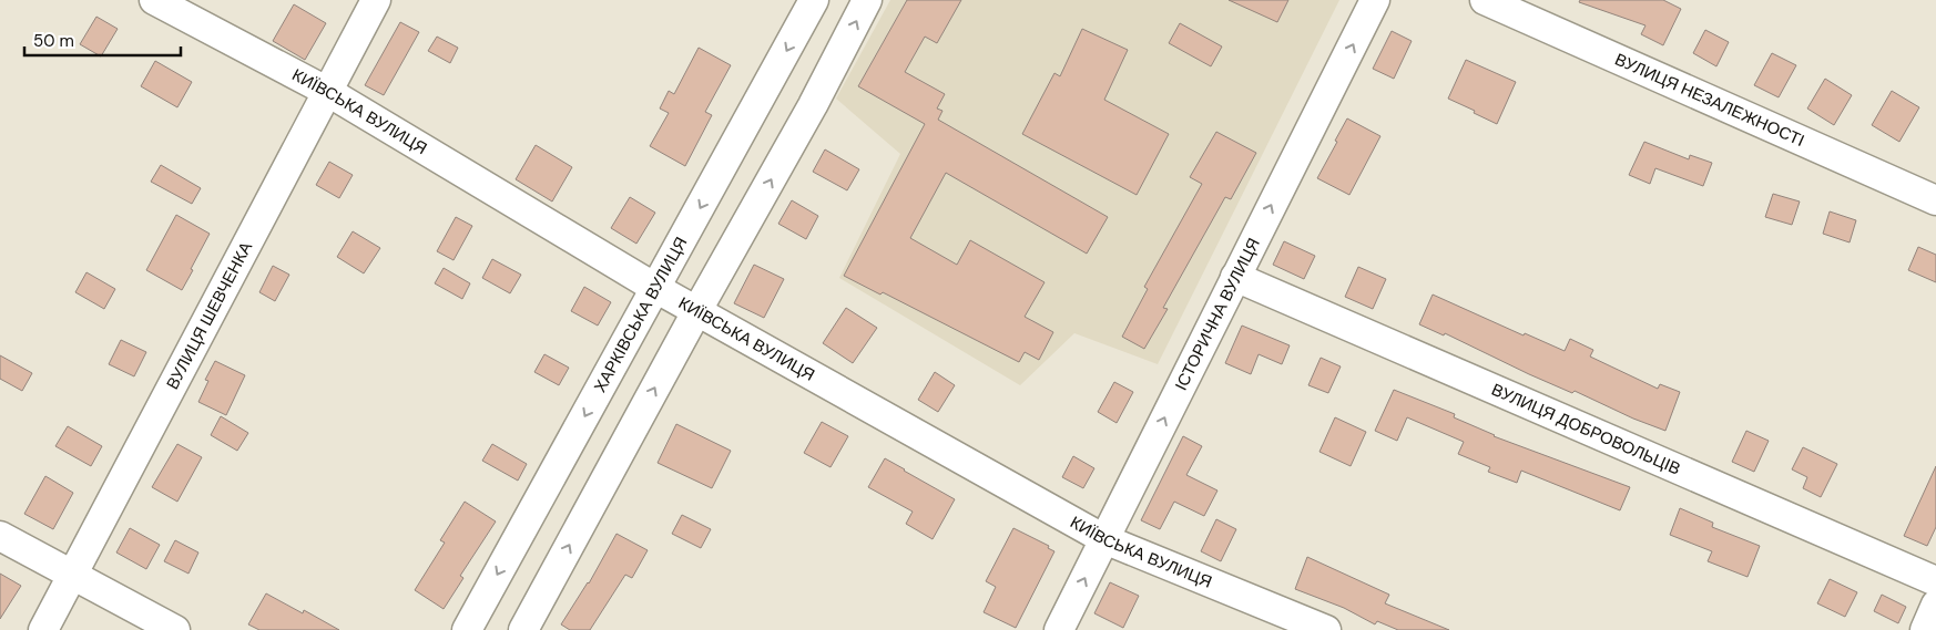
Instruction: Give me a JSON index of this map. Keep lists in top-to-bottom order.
{
  "streets": {
    "street": [
      "ВУЛИЦЯ НЕЗАЛЕЖНОСТІ",
      "КИЇВСЬКА ВУЛИЦЯ",
      "ІСТОРИЧНА ВУЛИЦЯ",
      "ВУЛИЦЯ ШЕВЧЕНКА",
      "ХАРКІВСЬКА ВУЛИЦЯ",
      "ВУЛИЦЯ ДОБРОВОЛЬЦІВ"
    ]
  },
  "crossings": [
    ["КИЇВСЬКА ВУЛИЦЯ", "ІСТОРИЧНА ВУЛИЦЯ"],
    ["КИЇВСЬКА ВУЛИЦЯ", "ВУЛИЦЯ ШЕВЧЕНКА"],
    ["КИЇВСЬКА ВУЛИЦЯ", "ХАРКІВСЬКА ВУЛИЦЯ"],
    ["ІСТОРИЧНА ВУЛИЦЯ", "ВУЛИЦЯ ДОБРОВОЛЬЦІВ"]
  ],
  "one_way": ["ІСТОРИЧНА ВУЛИЦЯ"],
  "scale_bar": "50 m"
}
